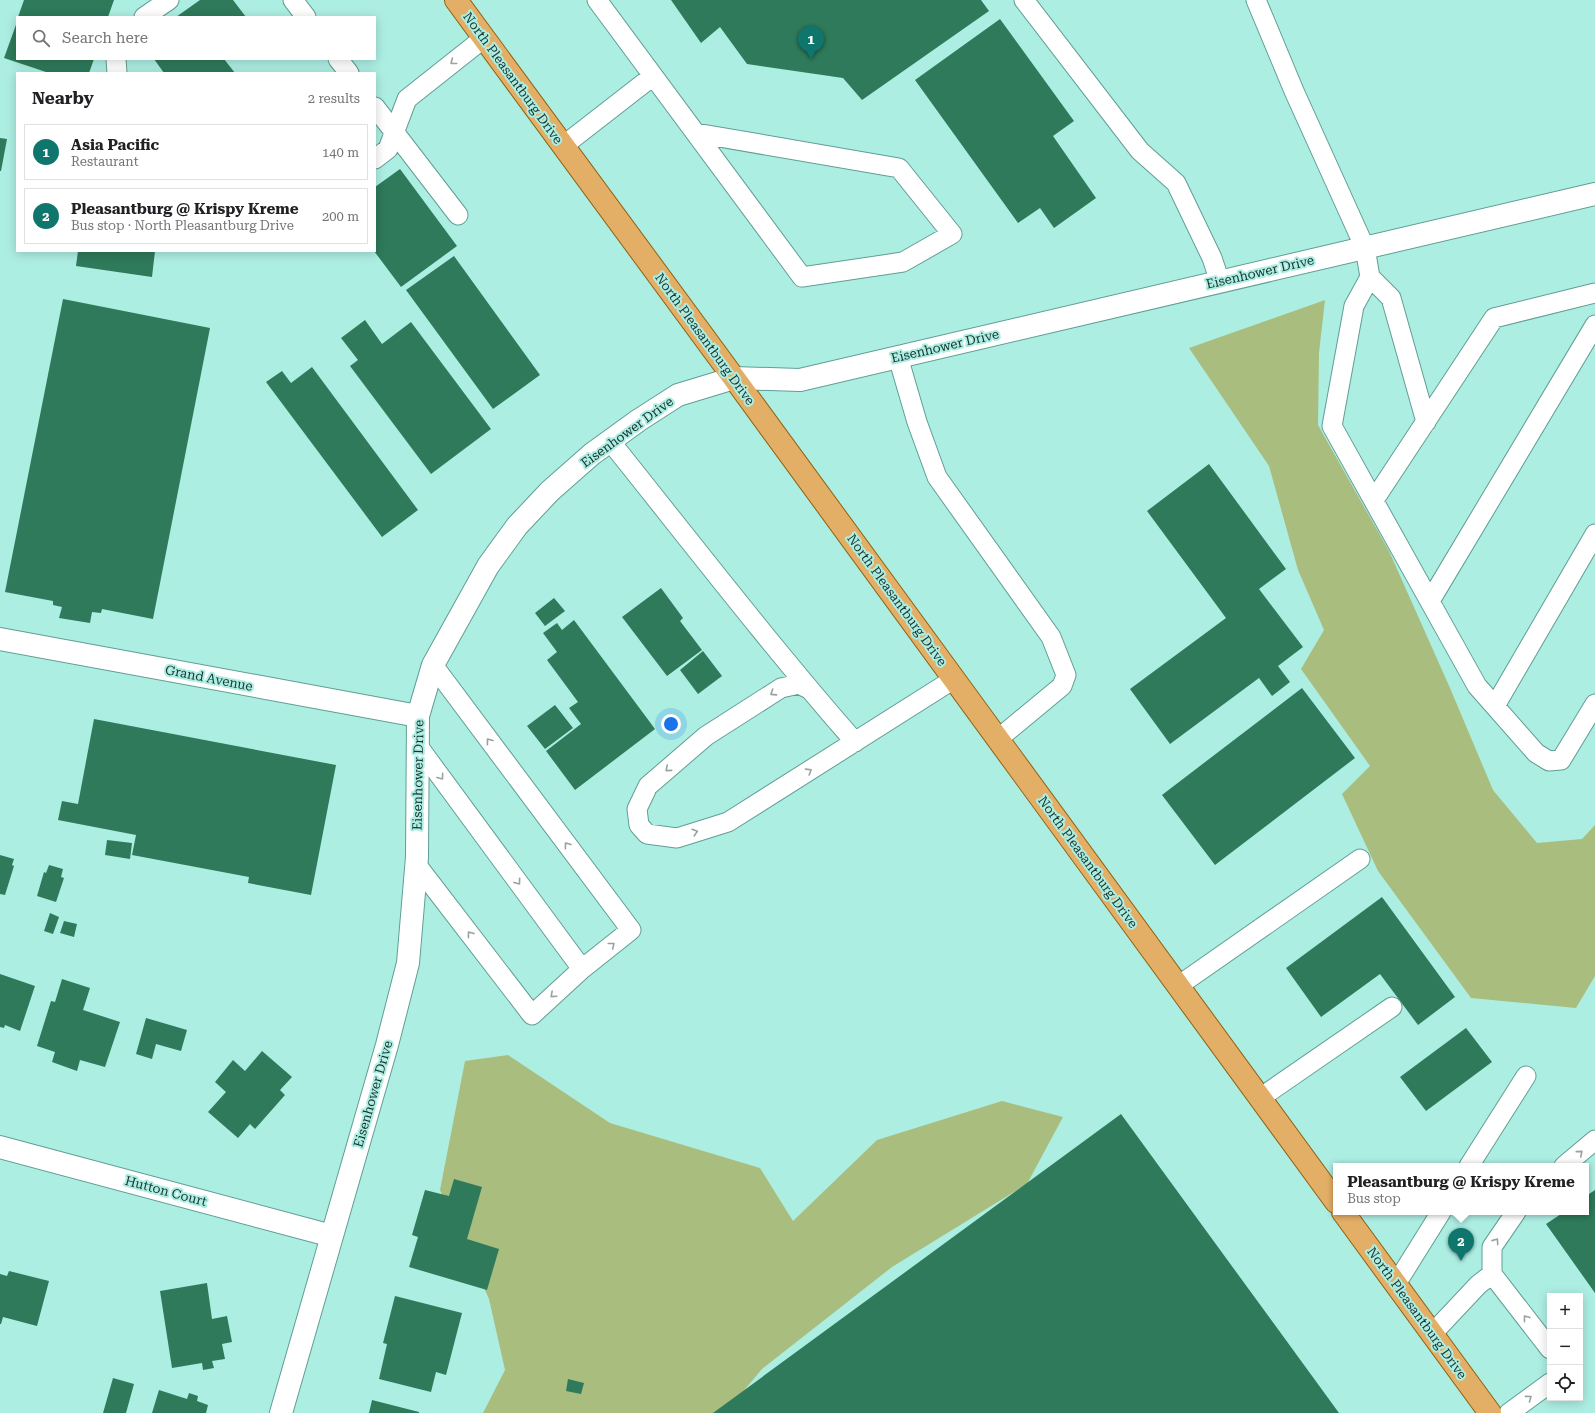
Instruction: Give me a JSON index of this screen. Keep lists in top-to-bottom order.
{
  "streets": {
    "main road": ["North Pleasantburg Drive"],
    "street": ["Eisenhower Drive", "Grand Avenue", "Hutton Court"]
  },
  "crossings": [
    ["North Pleasantburg Drive", "Eisenhower Drive"],
    ["Eisenhower Drive", "Grand Avenue"],
    ["Eisenhower Drive", "Hutton Court"]
  ],
  "page": {
    "search": "Search here",
    "pins": ["1", "2"],
    "heading": ["Nearby", "2 results"],
    "list": [
      {
        "mark": "1",
        "name": "Asia Pacific",
        "note": "Restaurant",
        "value": "140 m"
      },
      {
        "mark": "2",
        "name": "Pleasantburg @ Krispy Kreme",
        "note": "Bus stop · North Pleasantburg Drive",
        "value": "200 m"
      }
    ],
    "popup": ["Pleasantburg @ Krispy Kreme", "Bus stop"],
    "map_buttons": ["+", "−"]
  }
}
